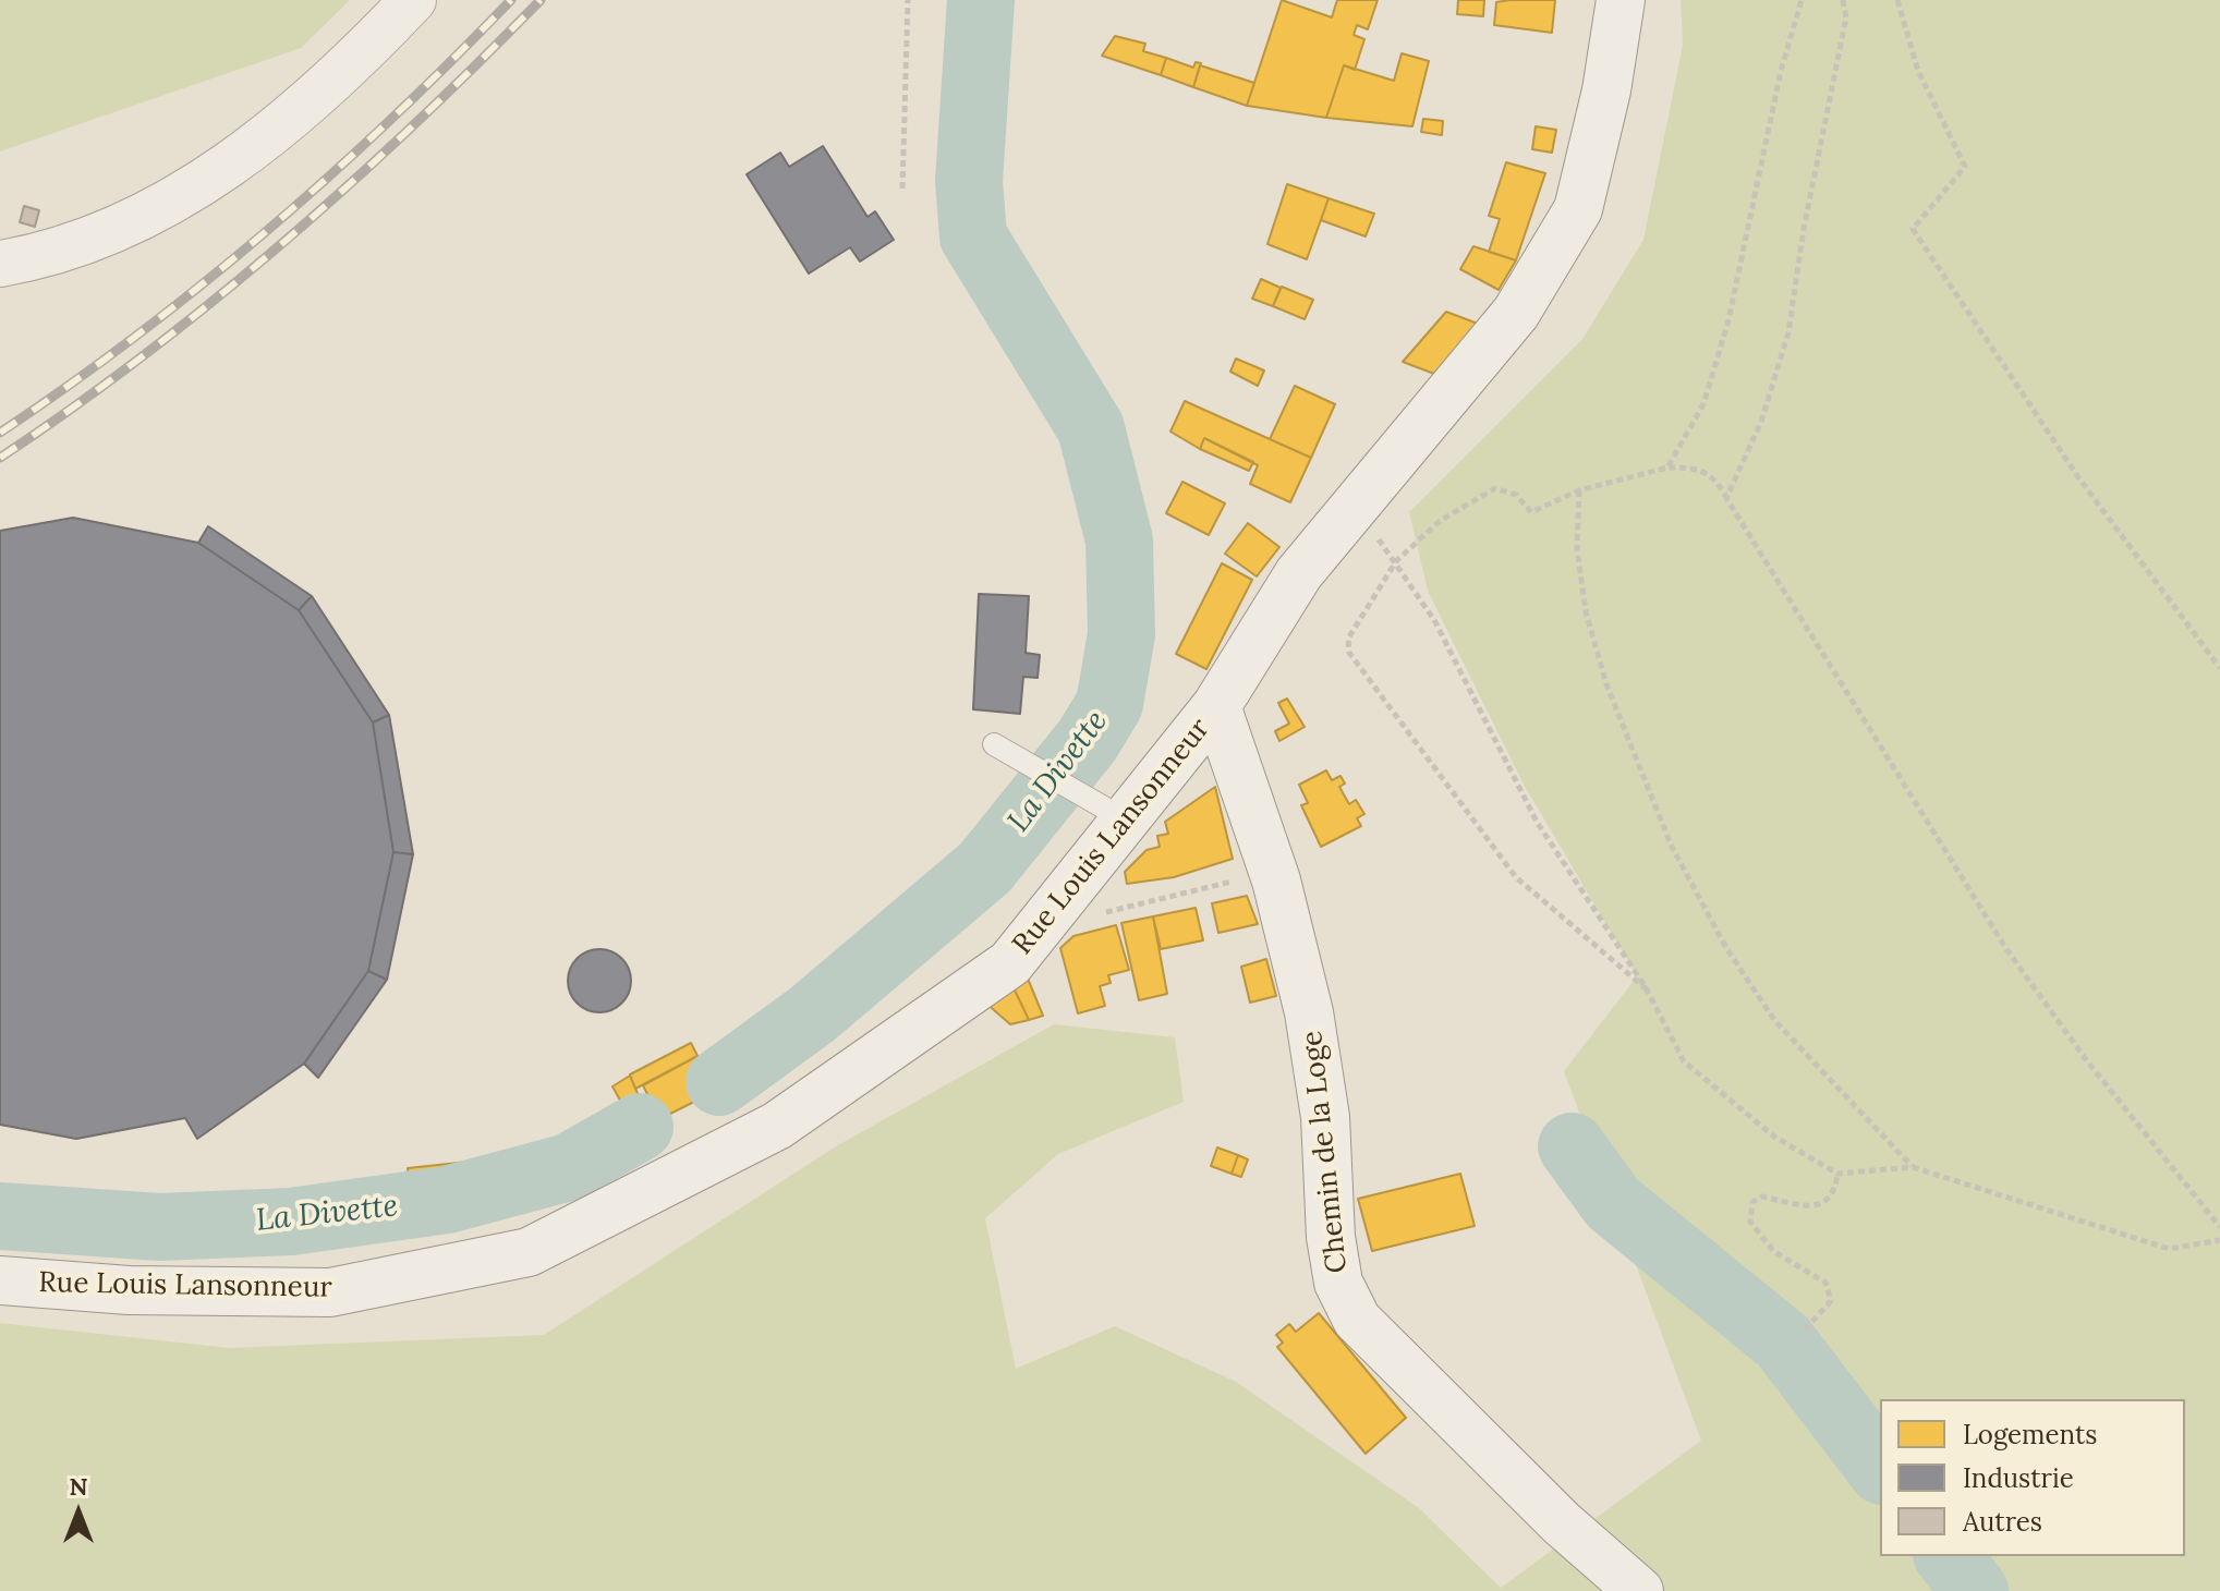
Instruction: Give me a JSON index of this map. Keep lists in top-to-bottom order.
{
  "streets": {
    "main road": ["Rue Louis Lansonneur", "Chemin de la Loge"]
  },
  "crossings": [
    ["Rue Louis Lansonneur", "Chemin de la Loge"]
  ],
  "water": ["La Divette"],
  "legend": ["Logements", "Industrie", "Autres"],
  "north": "top"
}
